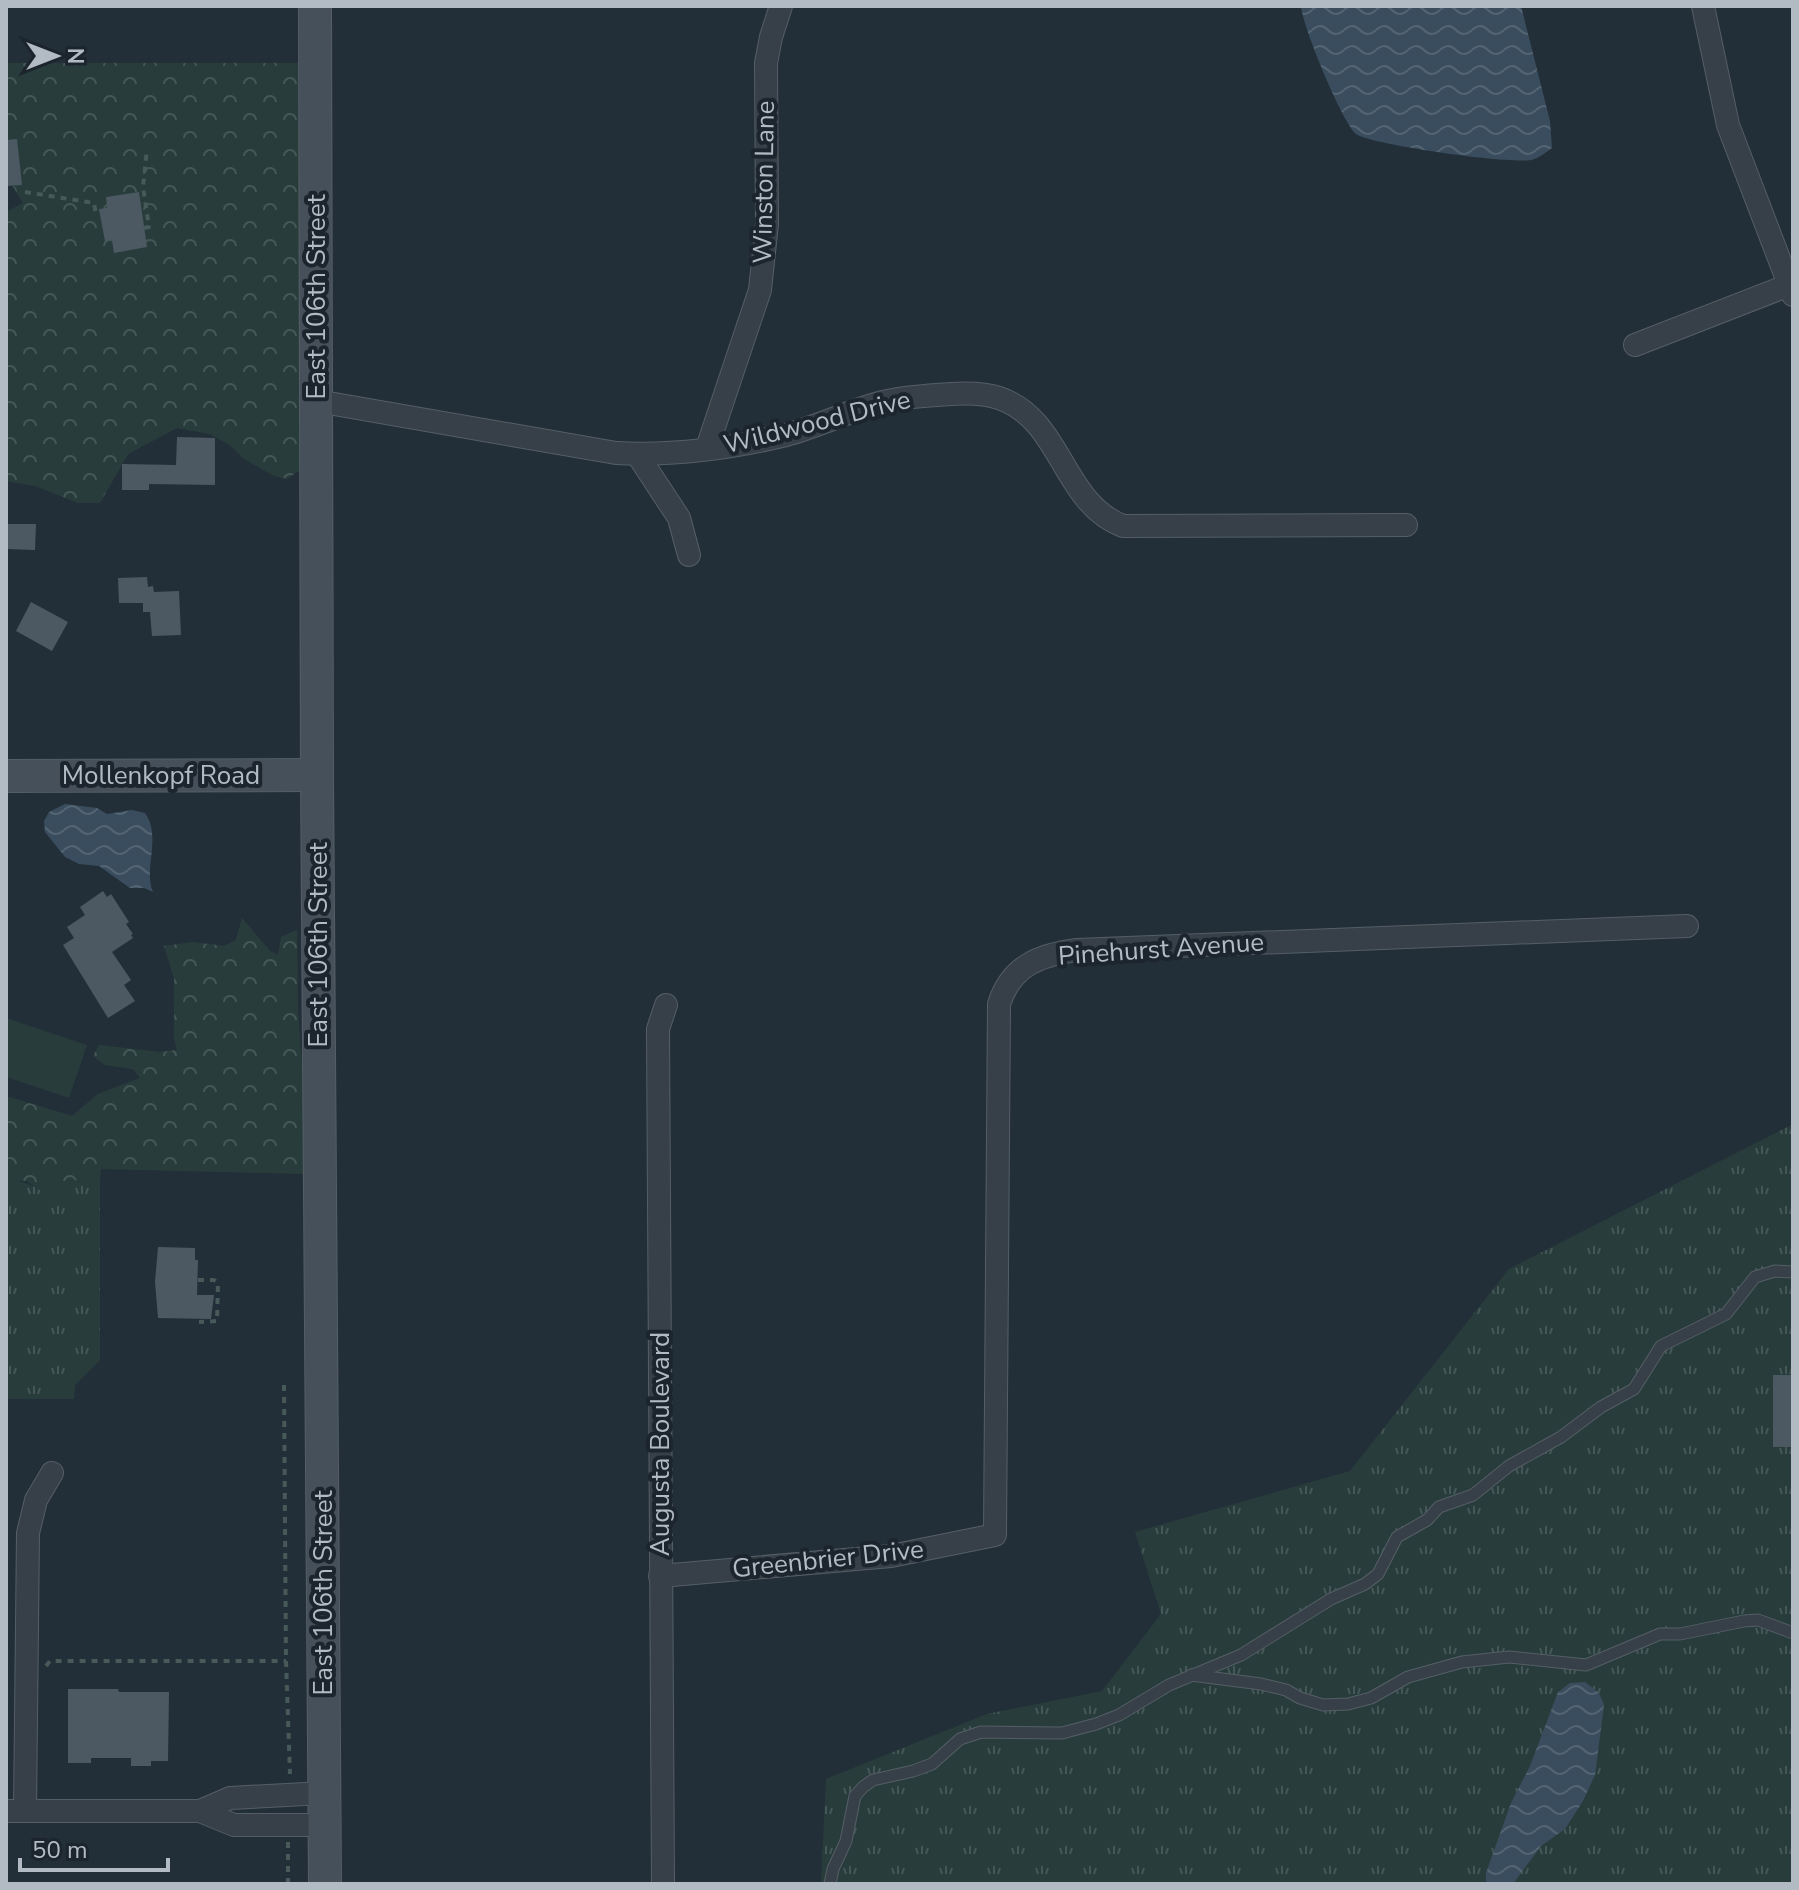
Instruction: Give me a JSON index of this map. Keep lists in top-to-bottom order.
{
  "streets": {
    "street": [
      "Winston Lane",
      "East 106th Street",
      "Wildwood Drive",
      "Mollenkopf Road",
      "Pinehurst Avenue",
      "Augusta Boulevard",
      "Greenbrier Drive"
    ]
  },
  "crossings": [
    ["Winston Lane", "Wildwood Drive"],
    ["East 106th Street", "Wildwood Drive"],
    ["East 106th Street", "Mollenkopf Road"],
    ["Pinehurst Avenue", "Greenbrier Drive"],
    ["Augusta Boulevard", "Greenbrier Drive"]
  ],
  "scale_bar": "50 m",
  "north": "right"
}
